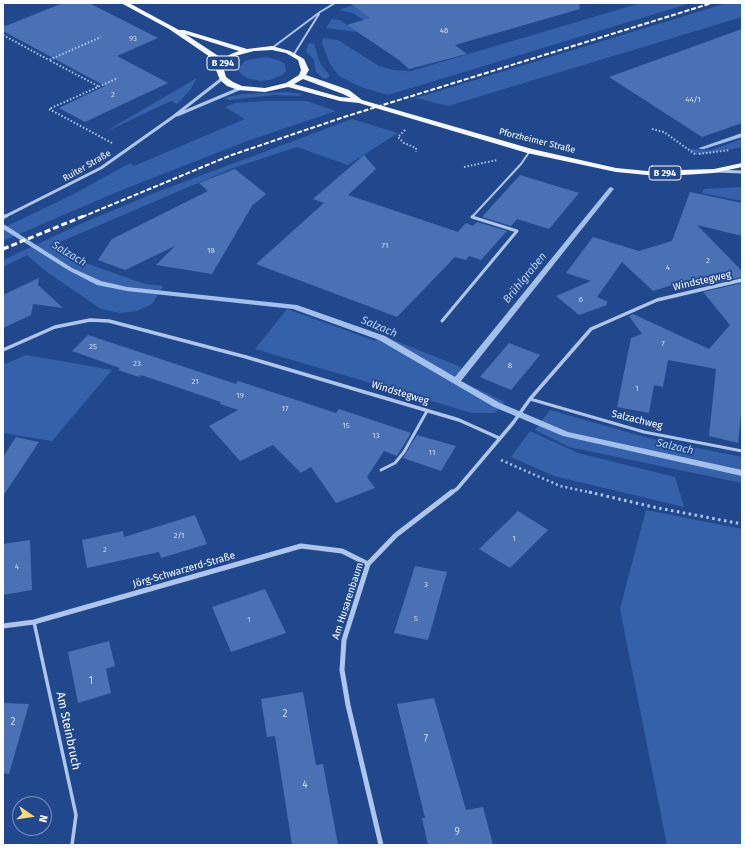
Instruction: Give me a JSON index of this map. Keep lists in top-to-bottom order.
{
  "streets": {
    "main road": ["B 294", "Pforzheimer Straße"],
    "street": [
      "Ruiter Straße",
      "Windstegweg",
      "Jörg-Schwarzerd-Straße",
      "Am Husarenbaum"
    ],
    "lane": ["Salzachweg", "Am Steinbruch"]
  },
  "crossings": [
    ["B 294", "Pforzheimer Straße"],
    ["B 294", "Ruiter Straße"],
    ["Windstegweg", "Salzachweg"],
    ["Windstegweg", "Am Husarenbaum"],
    ["Jörg-Schwarzerd-Straße", "Am Husarenbaum"],
    ["Jörg-Schwarzerd-Straße", "Am Steinbruch"]
  ],
  "water": ["Salzach", "Brühlgraben"],
  "house_numbers": [
    "46",
    "93",
    "2",
    "44/1",
    "71",
    "18",
    "2",
    "4",
    "6",
    "7",
    "25",
    "23",
    "8",
    "21",
    "1",
    "19",
    "17",
    "15",
    "13",
    "11",
    "2/1",
    "1",
    "2",
    "4",
    "3",
    "5",
    "1",
    "1",
    "2",
    "2",
    "7",
    "4",
    "9"
  ],
  "north": "right"
}
